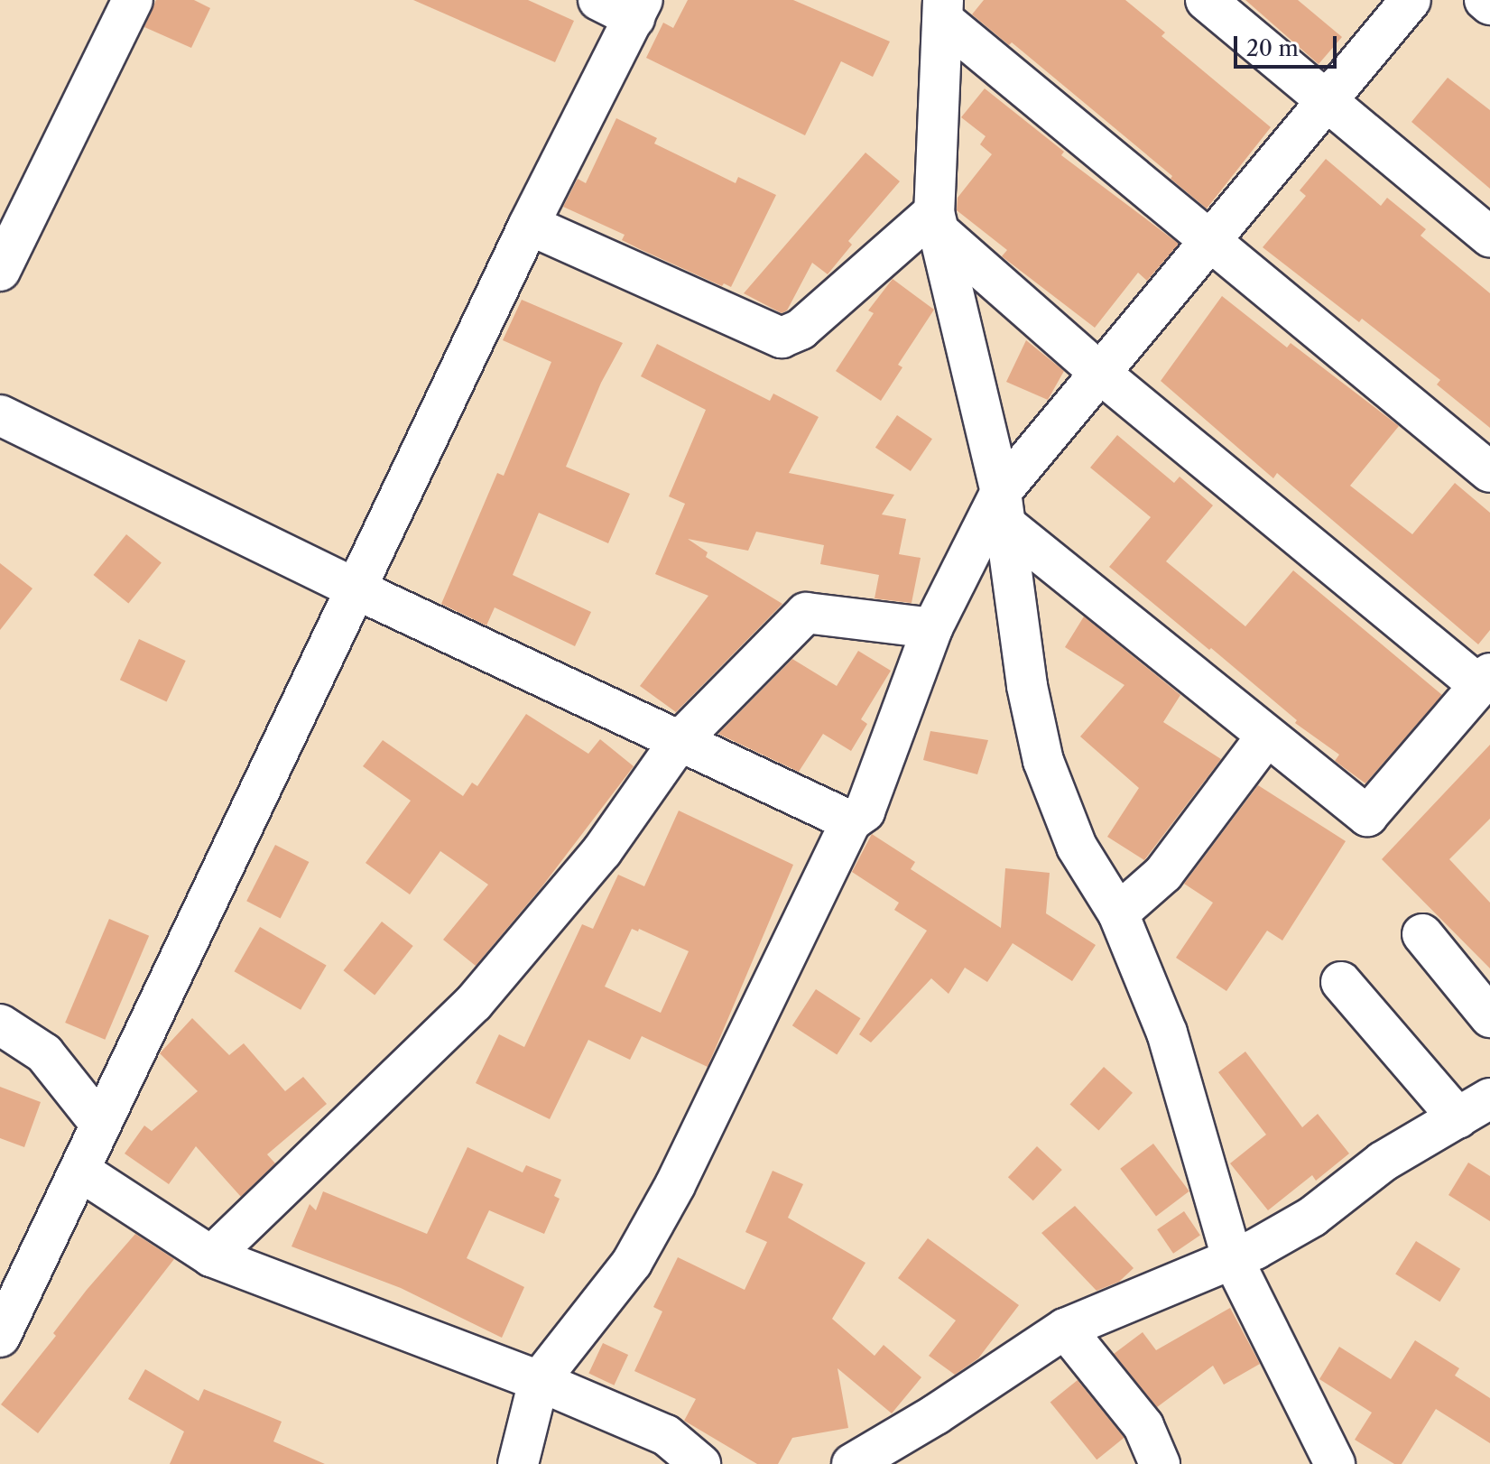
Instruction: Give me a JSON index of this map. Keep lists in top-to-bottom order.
{
  "scale_bar": "20 m"
}
